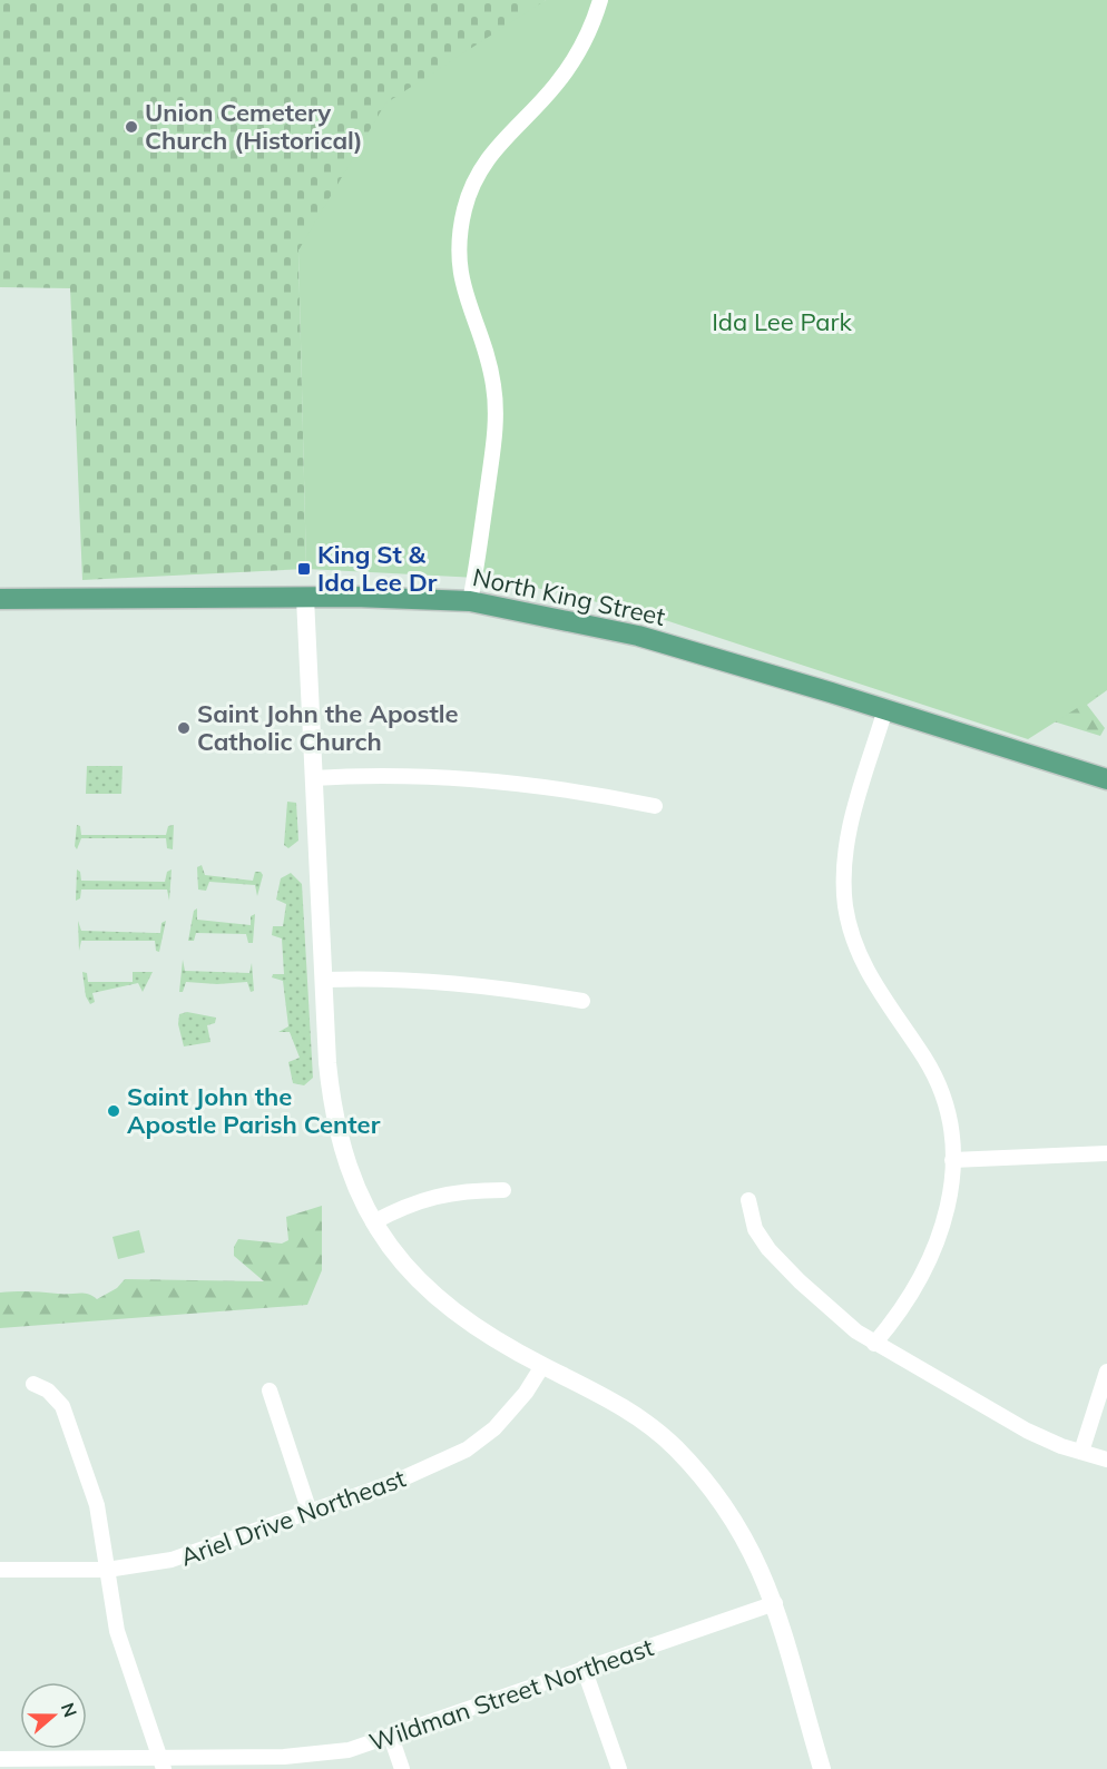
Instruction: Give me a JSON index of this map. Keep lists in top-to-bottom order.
{
  "streets": {
    "main road": ["North King Street"],
    "street": ["Ariel Drive Northeast", "Wildman Street Northeast"]
  },
  "parks": ["Ida Lee Park"],
  "places": {
    "other": ["Union Cemetery Church (Historical)", "Saint John the Apostle Catholic Church", "Saint John the Apostle Parish Center"],
    "transit": ["King St & Ida Lee Dr"]
  },
  "north": "right"
}
